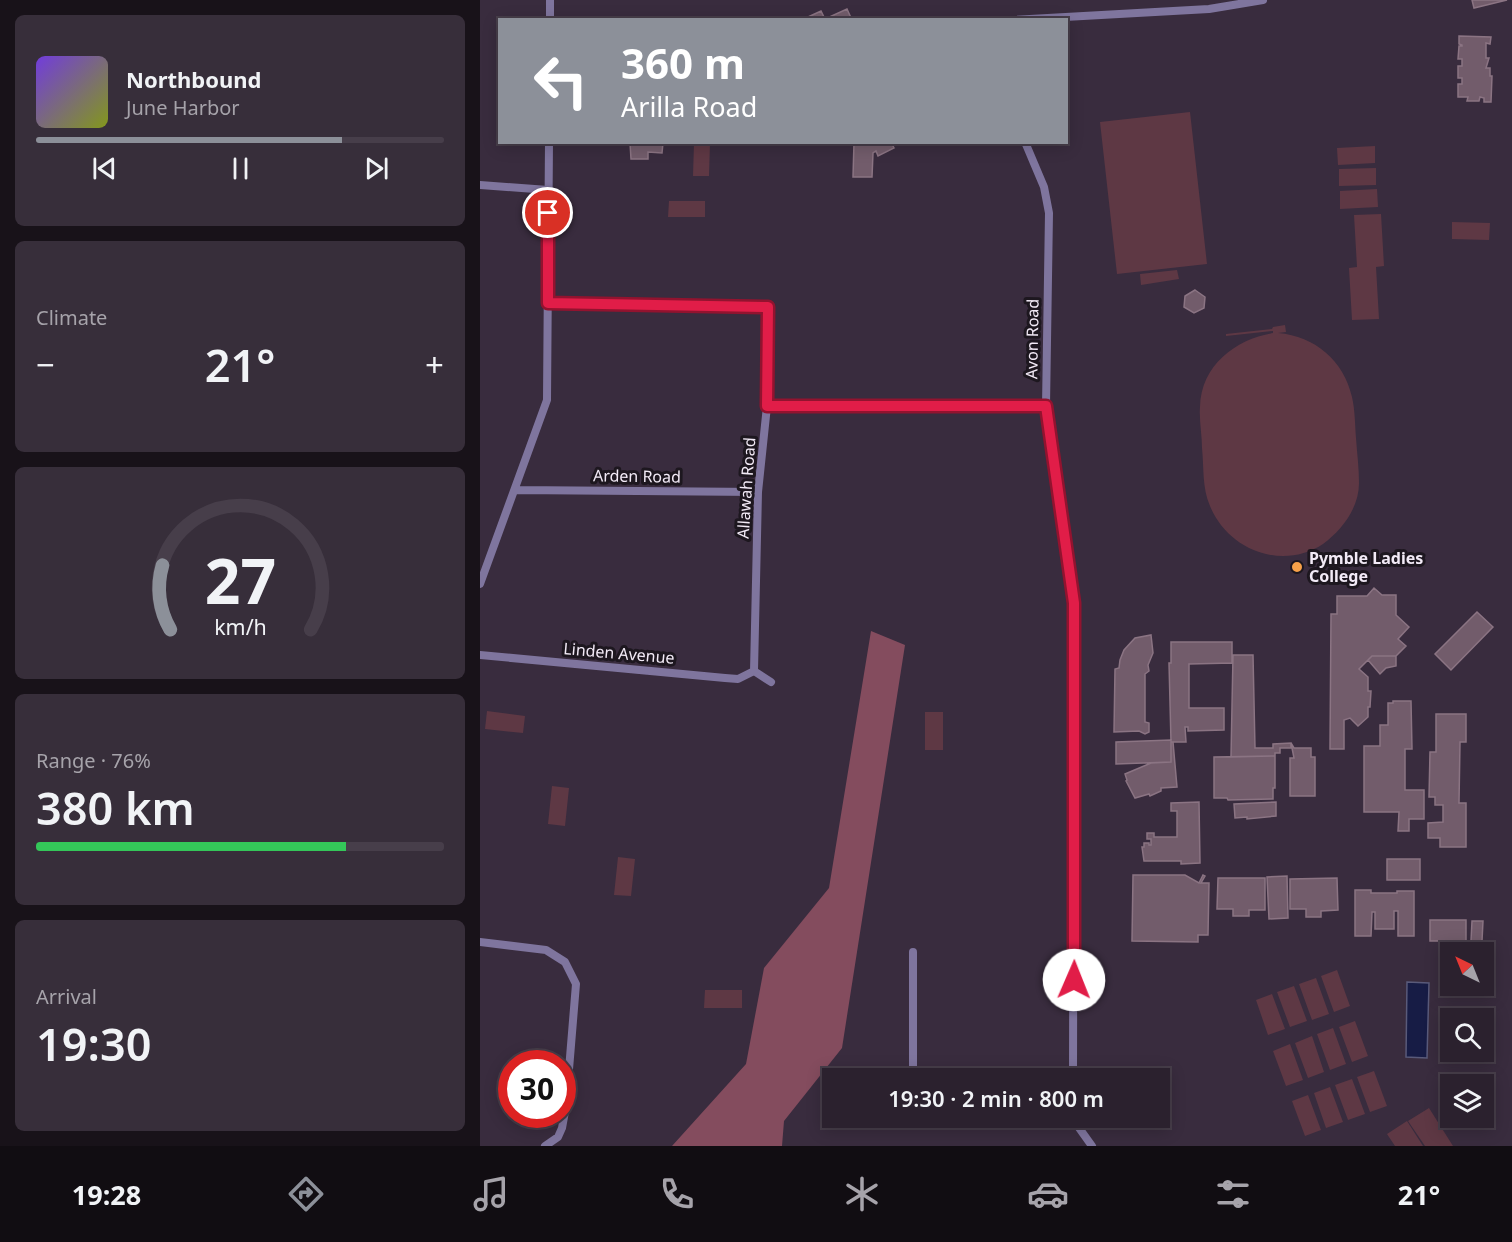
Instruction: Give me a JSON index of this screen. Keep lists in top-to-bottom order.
{
  "streets": {
    "street": [
      "Avon Road",
      "Arden Road",
      "Allawah Road",
      "Linden Avenue"
    ]
  },
  "crossings": [
    ["Arden Road", "Allawah Road"],
    ["Allawah Road", "Linden Avenue"]
  ],
  "places": ["Pymble Ladies College"],
  "north": "top left",
  "page": {
    "turn": ["360 m", "Arilla Road"],
    "song": ["Northbound", "June Harbor"],
    "tile": [
      "Climate",
      ["Range · 76%", "380 km"],
      ["Arrival", "19:30"]
    ],
    "heat": ["−", "21°", "+"],
    "limit": "30",
    "trip": "19:30 · 2 min · 800 m",
    "tabs": ["19:28", "21°"],
    "gauge": ["27", "km/h"]
  }
}
